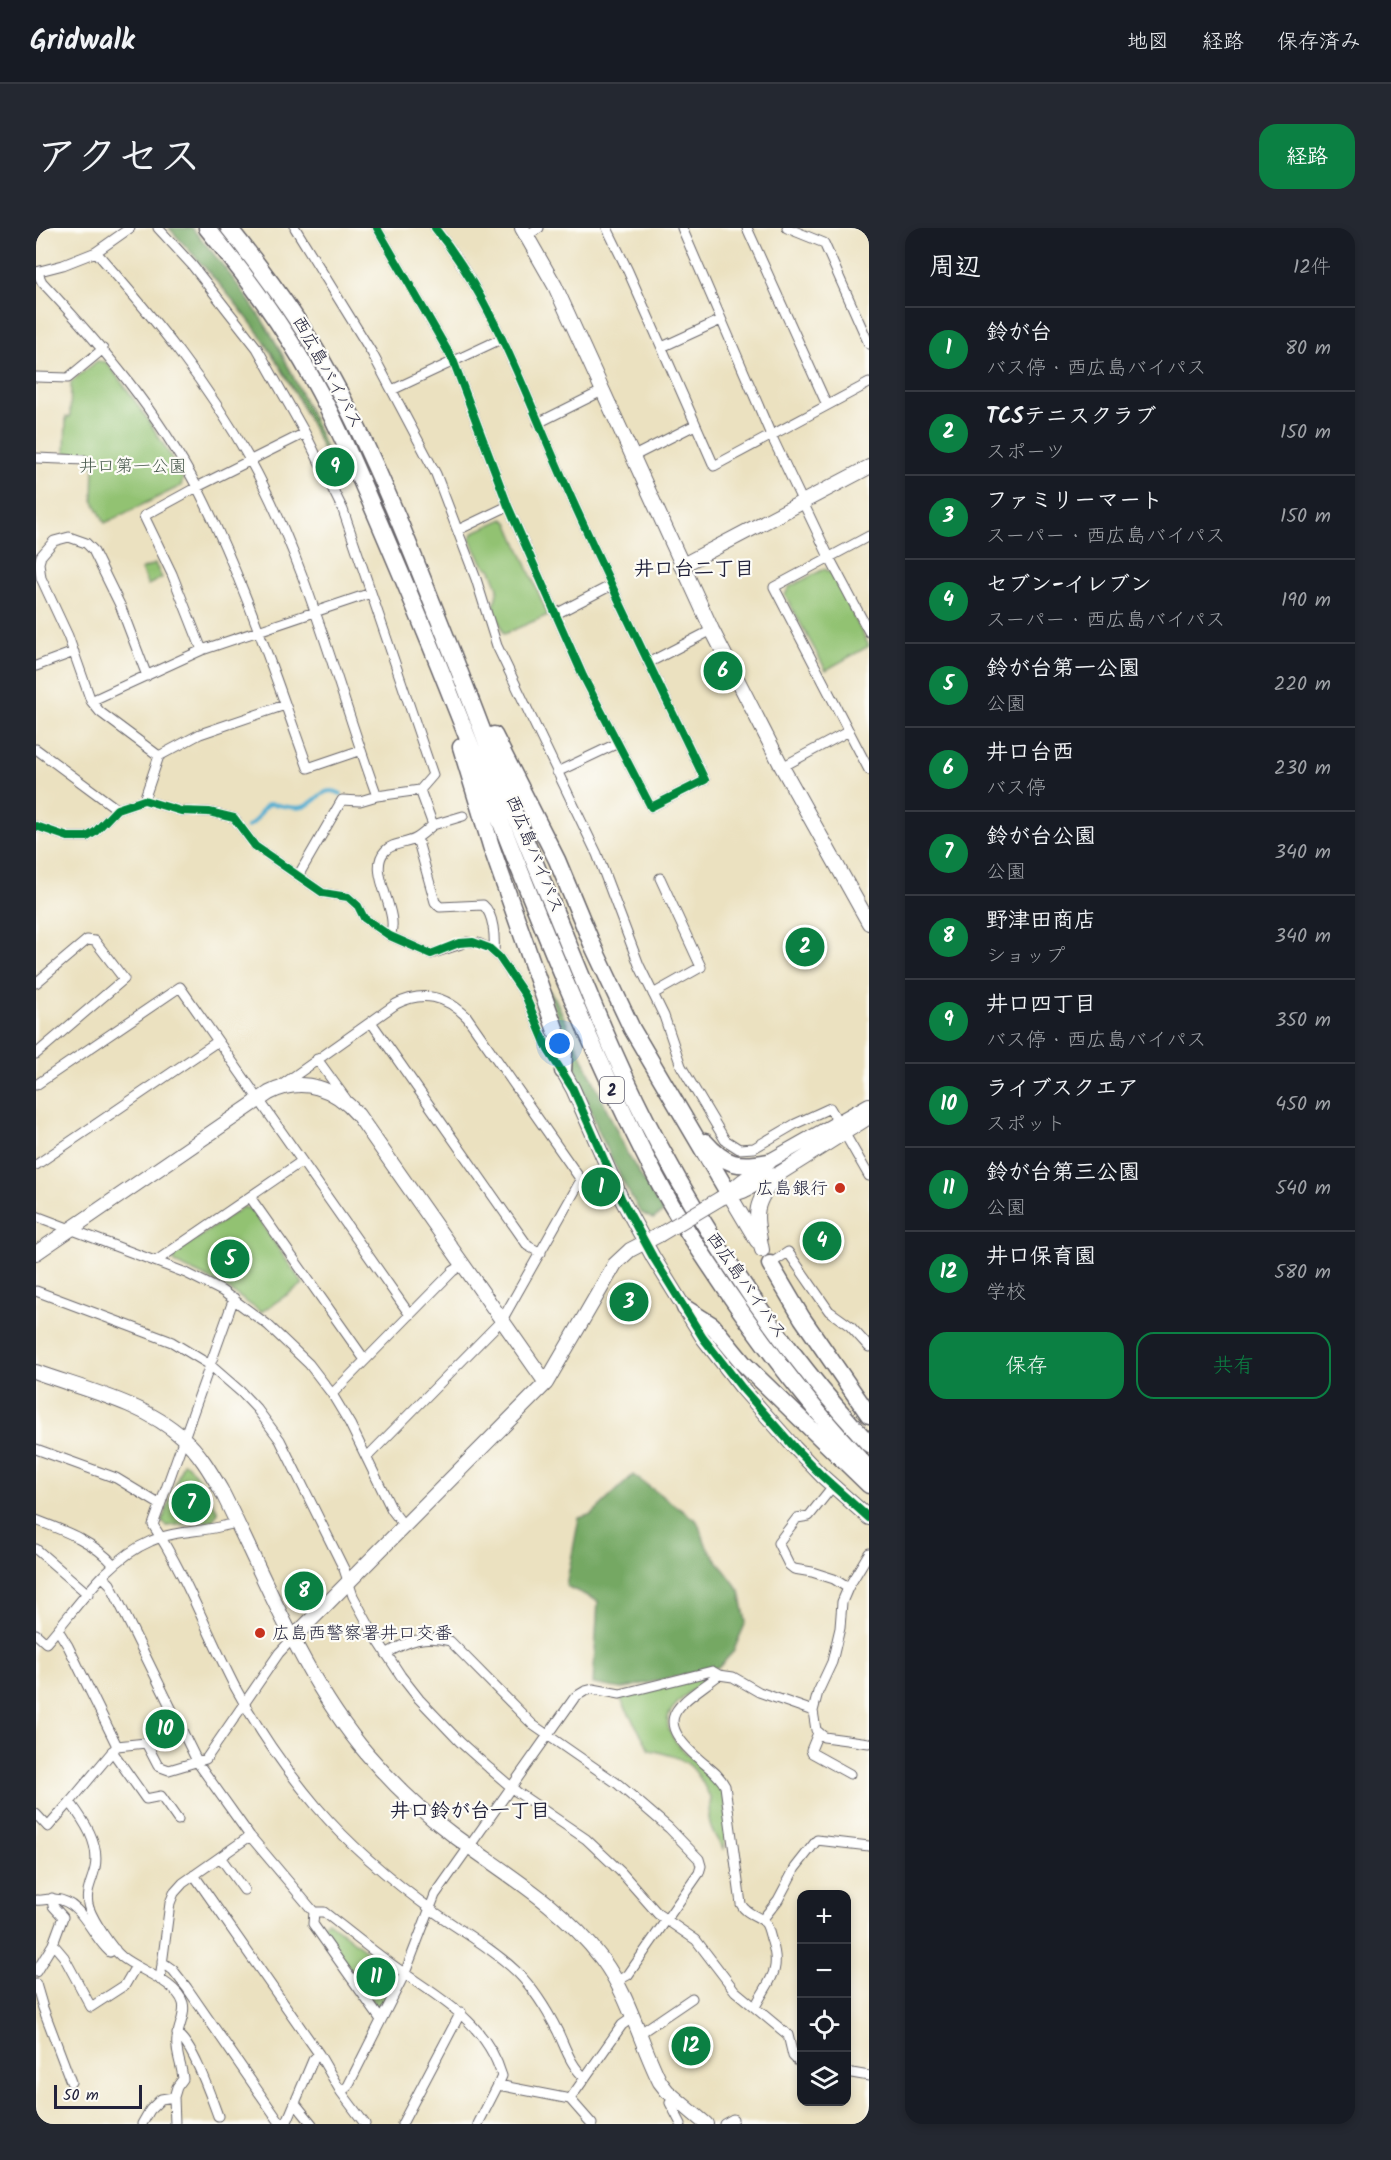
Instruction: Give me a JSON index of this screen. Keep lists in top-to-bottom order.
{
  "streets": {
    "highway": ["西広島バイパス", "2"]
  },
  "districts": ["井口台二丁目", "井口鈴が台一丁目"],
  "parks": ["井口第一公園"],
  "places": ["広島銀行", "広島西警察署井口交番"],
  "scale_bar": "50 m",
  "page": {
    "header": "Gridwalk",
    "nav": ["地図", "経路", "保存済み"],
    "title": "アクセス",
    "buttons": [
      "経路",
      ["保存", "共有"]
    ],
    "heading": ["周辺", "12件"],
    "list": [
      {
        "mark": "1",
        "name": "鈴が台",
        "note": "バス停 · 西広島バイパス",
        "value": "80 m"
      },
      {
        "mark": "2",
        "name": "TCSテニスクラブ",
        "note": "スポーツ",
        "value": "150 m"
      },
      {
        "mark": "3",
        "name": "ファミリーマート",
        "note": "スーパー · 西広島バイパス",
        "value": "150 m"
      },
      {
        "mark": "4",
        "name": "セブン-イレブン",
        "note": "スーパー · 西広島バイパス",
        "value": "190 m"
      },
      {
        "mark": "5",
        "name": "鈴が台第一公園",
        "note": "公園",
        "value": "220 m"
      },
      {
        "mark": "6",
        "name": "井口台西",
        "note": "バス停",
        "value": "230 m"
      },
      {
        "mark": "7",
        "name": "鈴が台公園",
        "note": "公園",
        "value": "340 m"
      },
      {
        "mark": "8",
        "name": "野津田商店",
        "note": "ショップ",
        "value": "340 m"
      },
      {
        "mark": "9",
        "name": "井口四丁目",
        "note": "バス停 · 西広島バイパス",
        "value": "350 m"
      },
      {
        "mark": "10",
        "name": "ライブスクエア",
        "note": "スポット",
        "value": "450 m"
      },
      {
        "mark": "11",
        "name": "鈴が台第三公園",
        "note": "公園",
        "value": "540 m"
      },
      {
        "mark": "12",
        "name": "井口保育園",
        "note": "学校",
        "value": "580 m"
      }
    ],
    "pins": [
      "9",
      "6",
      "2",
      "1",
      "4",
      "5",
      "3",
      "7",
      "8",
      "10",
      "11",
      "12"
    ],
    "map_buttons": ["+", "−"],
    "scale": "50 m"
  }
}
